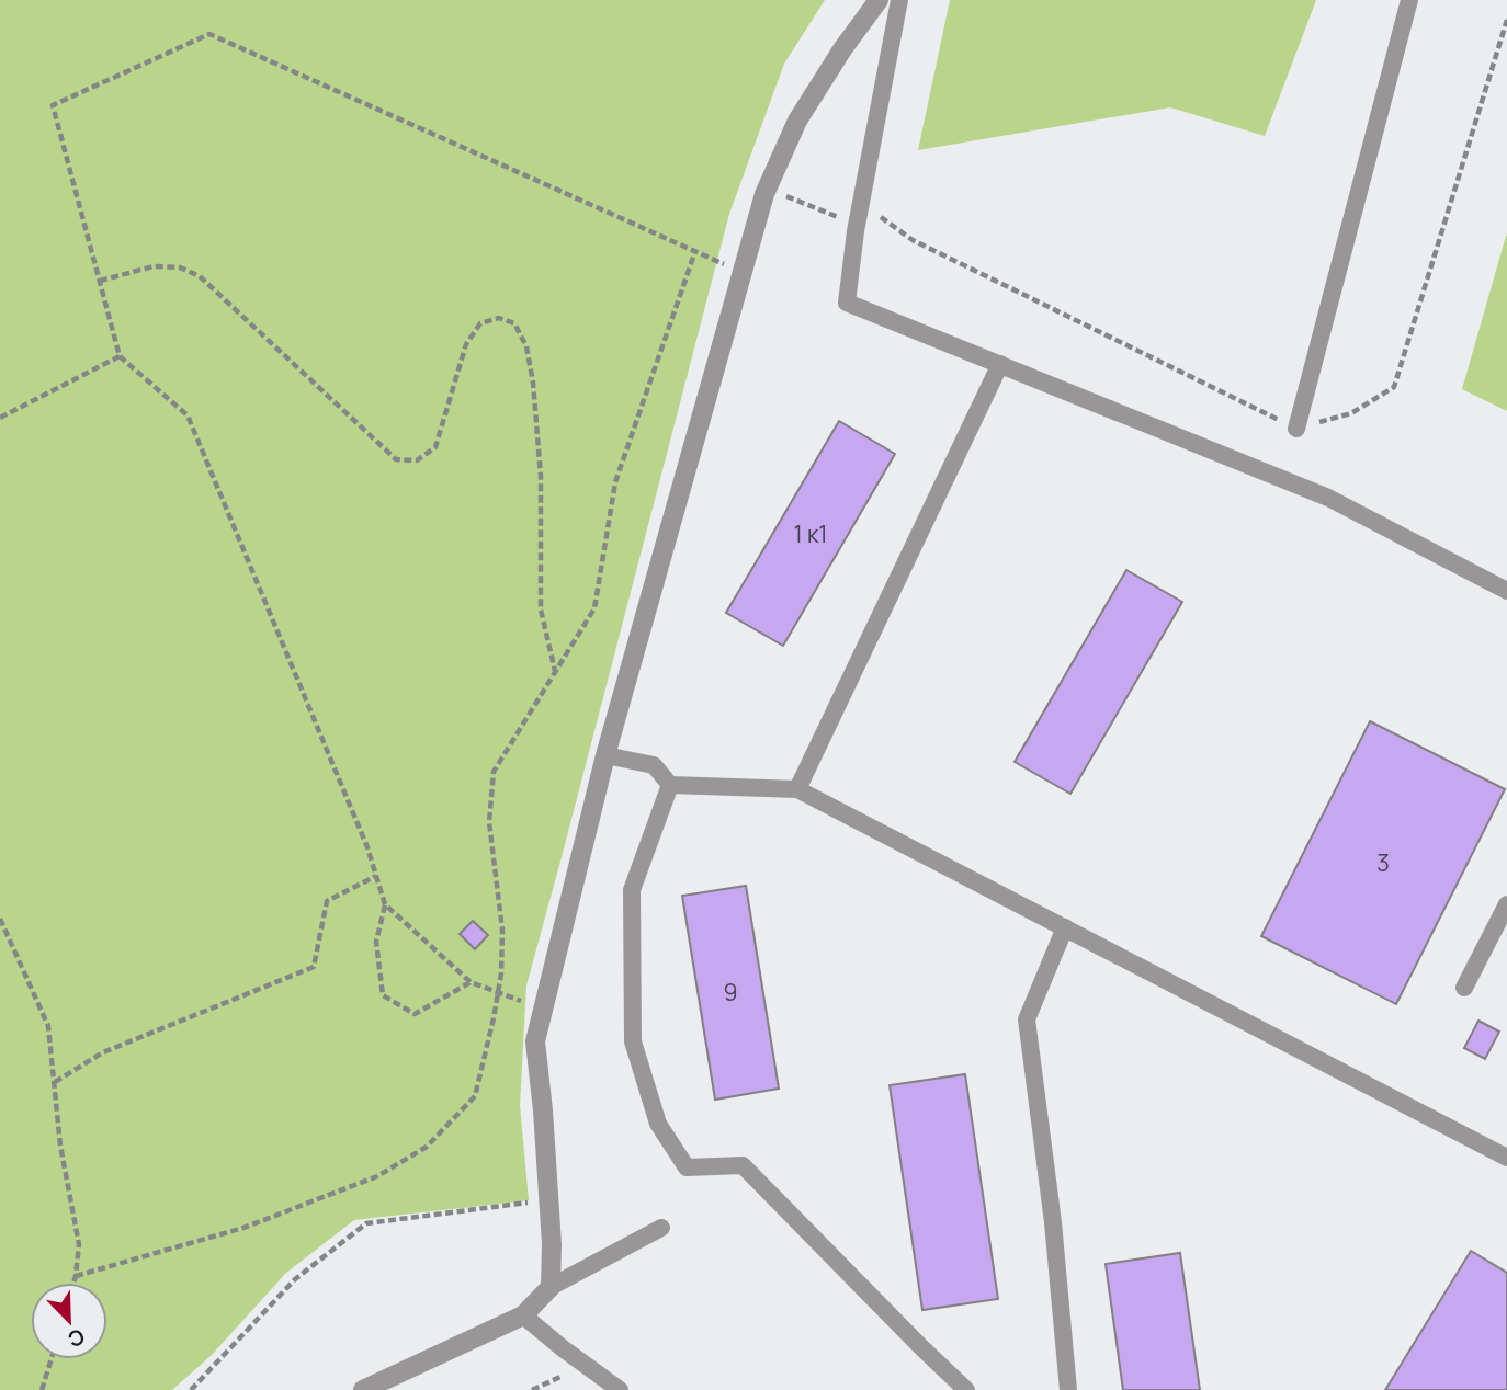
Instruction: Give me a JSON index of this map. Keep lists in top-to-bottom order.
{
  "house_numbers": ["1 к1", "3", "9"],
  "north": "bottom right"
}
